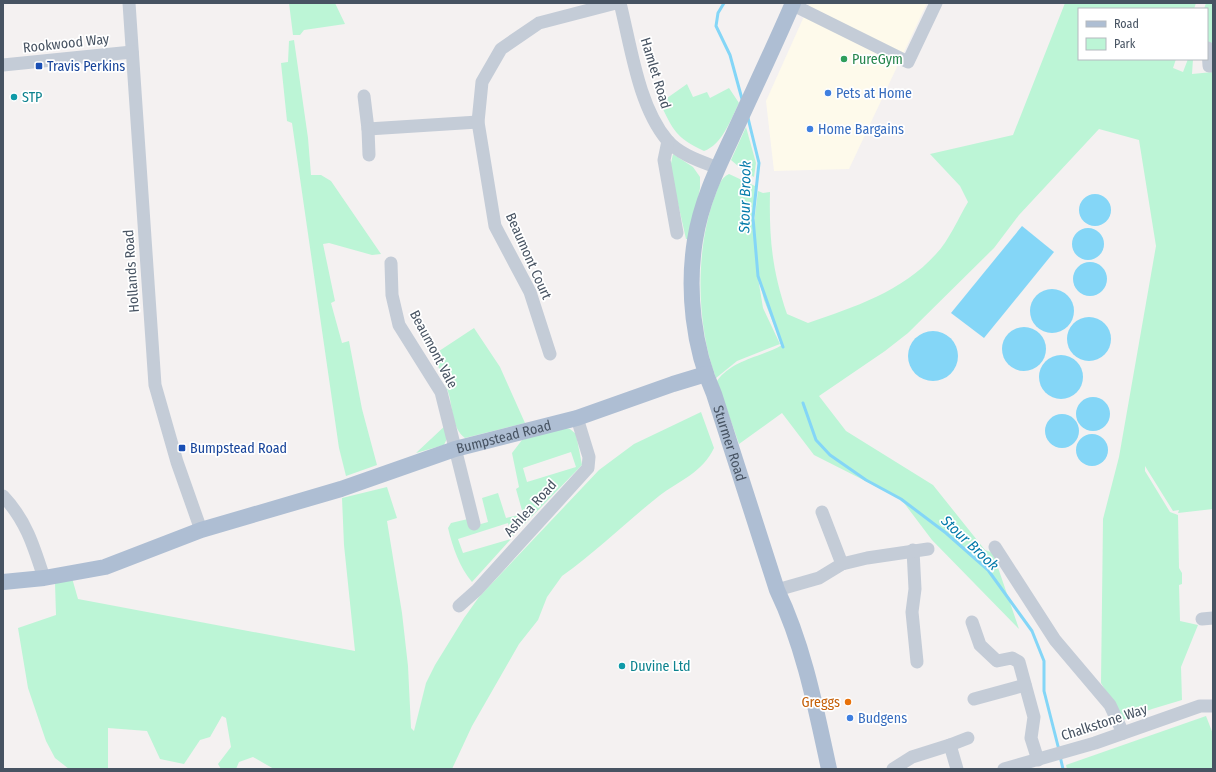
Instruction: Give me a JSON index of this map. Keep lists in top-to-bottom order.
{
  "streets": {
    "main road": ["Bumpstead Road", "Sturmer Road"],
    "street": [
      "Rookwood Way",
      "Hamlet Road",
      "Beaumont Court",
      "Hollands Road",
      "Beaumont Vale",
      "Ashlea Road",
      "Chalkstone Way"
    ]
  },
  "crossings": [
    ["Rookwood Way", "Hollands Road"],
    ["Hamlet Road", "Sturmer Road"],
    ["Hollands Road", "Bumpstead Road"],
    ["Beaumont Vale", "Bumpstead Road"],
    ["Bumpstead Road", "Sturmer Road"],
    ["Bumpstead Road", "Ashlea Road"]
  ],
  "water": ["Stour Brook"],
  "places": {
    "other": [
      "PureGym",
      "Pets at Home",
      "STP",
      "Home Bargains",
      "Duvine Ltd",
      "Greggs",
      "Budgens"
    ],
    "transit": ["Travis Perkins", "Bumpstead Road"]
  },
  "legend": ["Road", "Park"]
}
